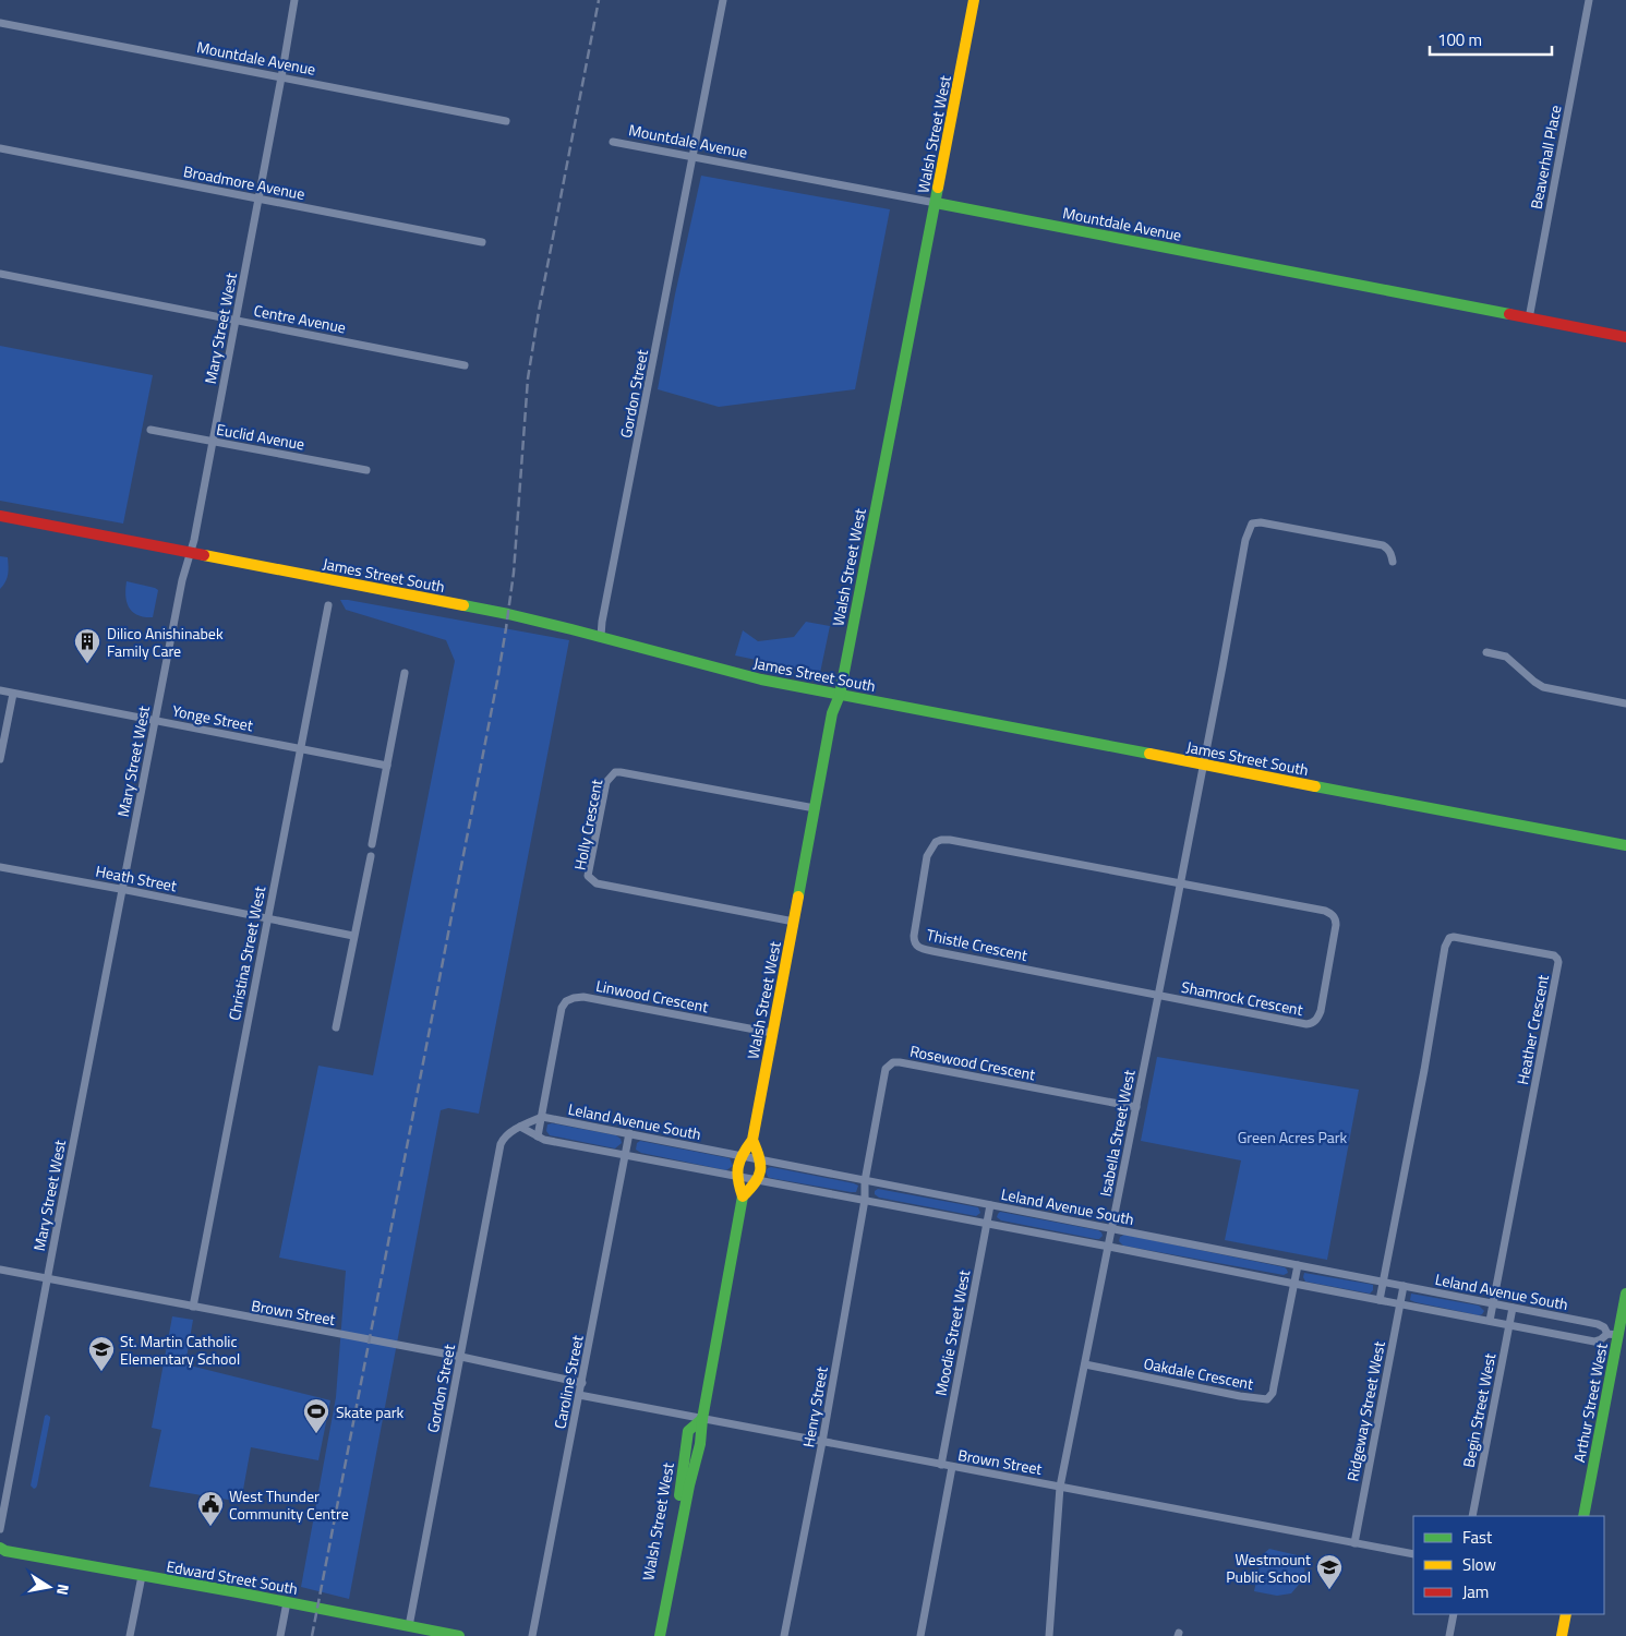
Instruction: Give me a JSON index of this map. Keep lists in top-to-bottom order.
{
  "streets": {
    "street": [
      "Mountdale Avenue",
      "Walsh Street West",
      "Beaverhall Place",
      "Broadmore Avenue",
      "Centre Avenue",
      "Mary Street West",
      "Gordon Street",
      "Euclid Avenue",
      "James Street South",
      "Yonge Street",
      "Holly Crescent",
      "Heath Street",
      "Thistle Crescent",
      "Christina Street West",
      "Linwood Crescent",
      "Shamrock Crescent",
      "Heather Crescent",
      "Rosewood Crescent",
      "Leland Avenue South",
      "Isabella Street West",
      "Brown Street",
      "Moodie Street West",
      "Oakdale Crescent",
      "Caroline Street",
      "Arthur Street West",
      "Henry Street",
      "Begin Street West",
      "Ridgeway Street West",
      "Edward Street South"
    ]
  },
  "crossings": [
    ["Mountdale Avenue", "Walsh Street West"],
    ["Mountdale Avenue", "Beaverhall Place"],
    ["Mountdale Avenue", "Mary Street West"],
    ["Mountdale Avenue", "Gordon Street"],
    ["Walsh Street West", "James Street South"],
    ["Walsh Street West", "Holly Crescent"],
    ["Walsh Street West", "Linwood Crescent"],
    ["Walsh Street West", "Leland Avenue South"],
    ["Walsh Street West", "Brown Street"],
    ["Broadmore Avenue", "Mary Street West"],
    ["Centre Avenue", "Mary Street West"],
    ["Mary Street West", "Euclid Avenue"],
    ["Mary Street West", "James Street South"],
    ["Mary Street West", "Yonge Street"],
    ["Mary Street West", "Heath Street"],
    ["Mary Street West", "Brown Street"],
    ["Gordon Street", "James Street South"],
    ["Gordon Street", "Leland Avenue South"],
    ["Gordon Street", "Brown Street"],
    ["Gordon Street", "Edward Street South"],
    ["James Street South", "Isabella Street West"],
    ["Yonge Street", "Christina Street West"],
    ["Heath Street", "Christina Street West"],
    ["Thistle Crescent", "Shamrock Crescent"],
    ["Thistle Crescent", "Isabella Street West"],
    ["Christina Street West", "Brown Street"],
    ["Linwood Crescent", "Leland Avenue South"],
    ["Shamrock Crescent", "Isabella Street West"],
    ["Heather Crescent", "Leland Avenue South"],
    ["Rosewood Crescent", "Leland Avenue South"],
    ["Rosewood Crescent", "Isabella Street West"],
    ["Rosewood Crescent", "Henry Street"],
    ["Leland Avenue South", "Isabella Street West"],
    ["Leland Avenue South", "Moodie Street West"],
    ["Leland Avenue South", "Oakdale Crescent"],
    ["Leland Avenue South", "Caroline Street"],
    ["Leland Avenue South", "Arthur Street West"],
    ["Leland Avenue South", "Henry Street"],
    ["Leland Avenue South", "Begin Street West"],
    ["Leland Avenue South", "Ridgeway Street West"],
    ["Isabella Street West", "Brown Street"],
    ["Isabella Street West", "Oakdale Crescent"],
    ["Brown Street", "Moodie Street West"],
    ["Brown Street", "Caroline Street"],
    ["Brown Street", "Henry Street"],
    ["Brown Street", "Ridgeway Street West"]
  ],
  "parks": ["Green Acres Park"],
  "places": {
    "building": ["Dilico Anishinabek Family Care"],
    "school or university": ["St. Martin Catholic Elementary School", "Westmount Public School"],
    "sports": ["Skate park"],
    "public building": ["West Thunder Community Centre"]
  },
  "legend": ["Fast", "Slow", "Jam"],
  "scale_bar": "100 m",
  "north": "right"
}
